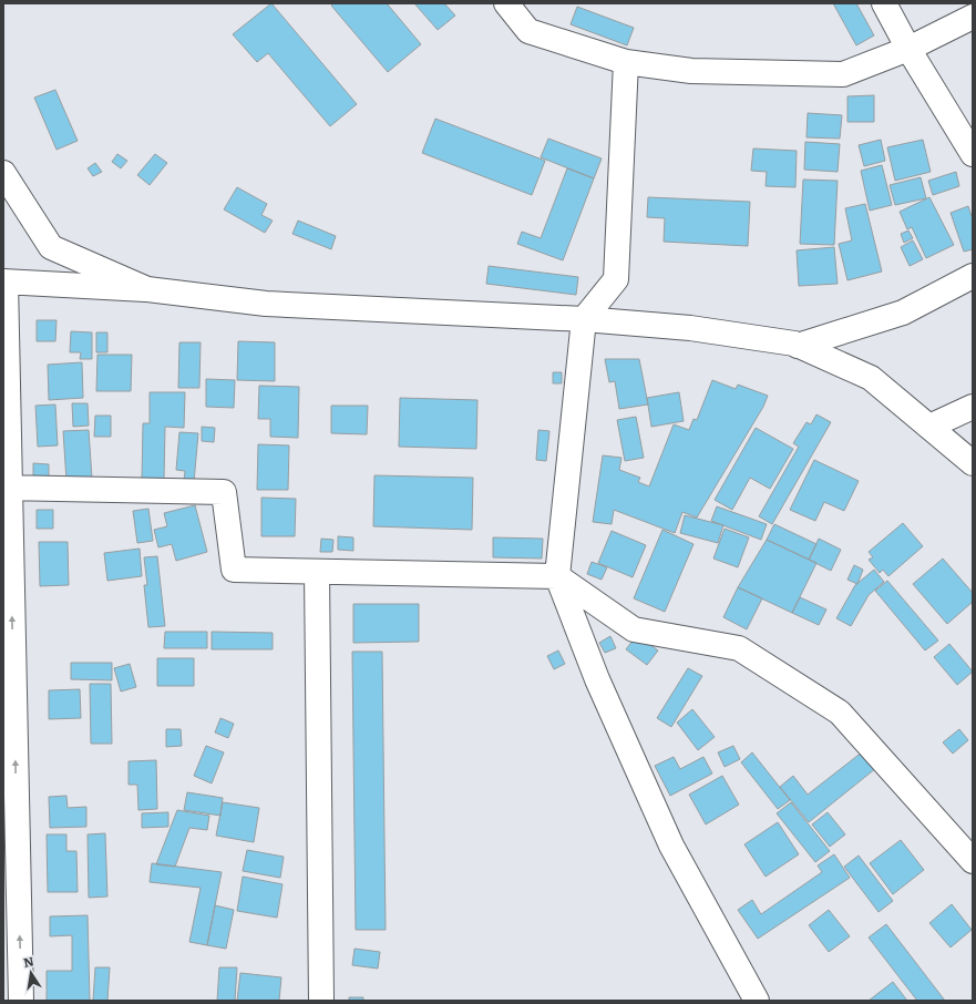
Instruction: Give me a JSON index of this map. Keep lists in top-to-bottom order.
{
  "north": "top"
}
